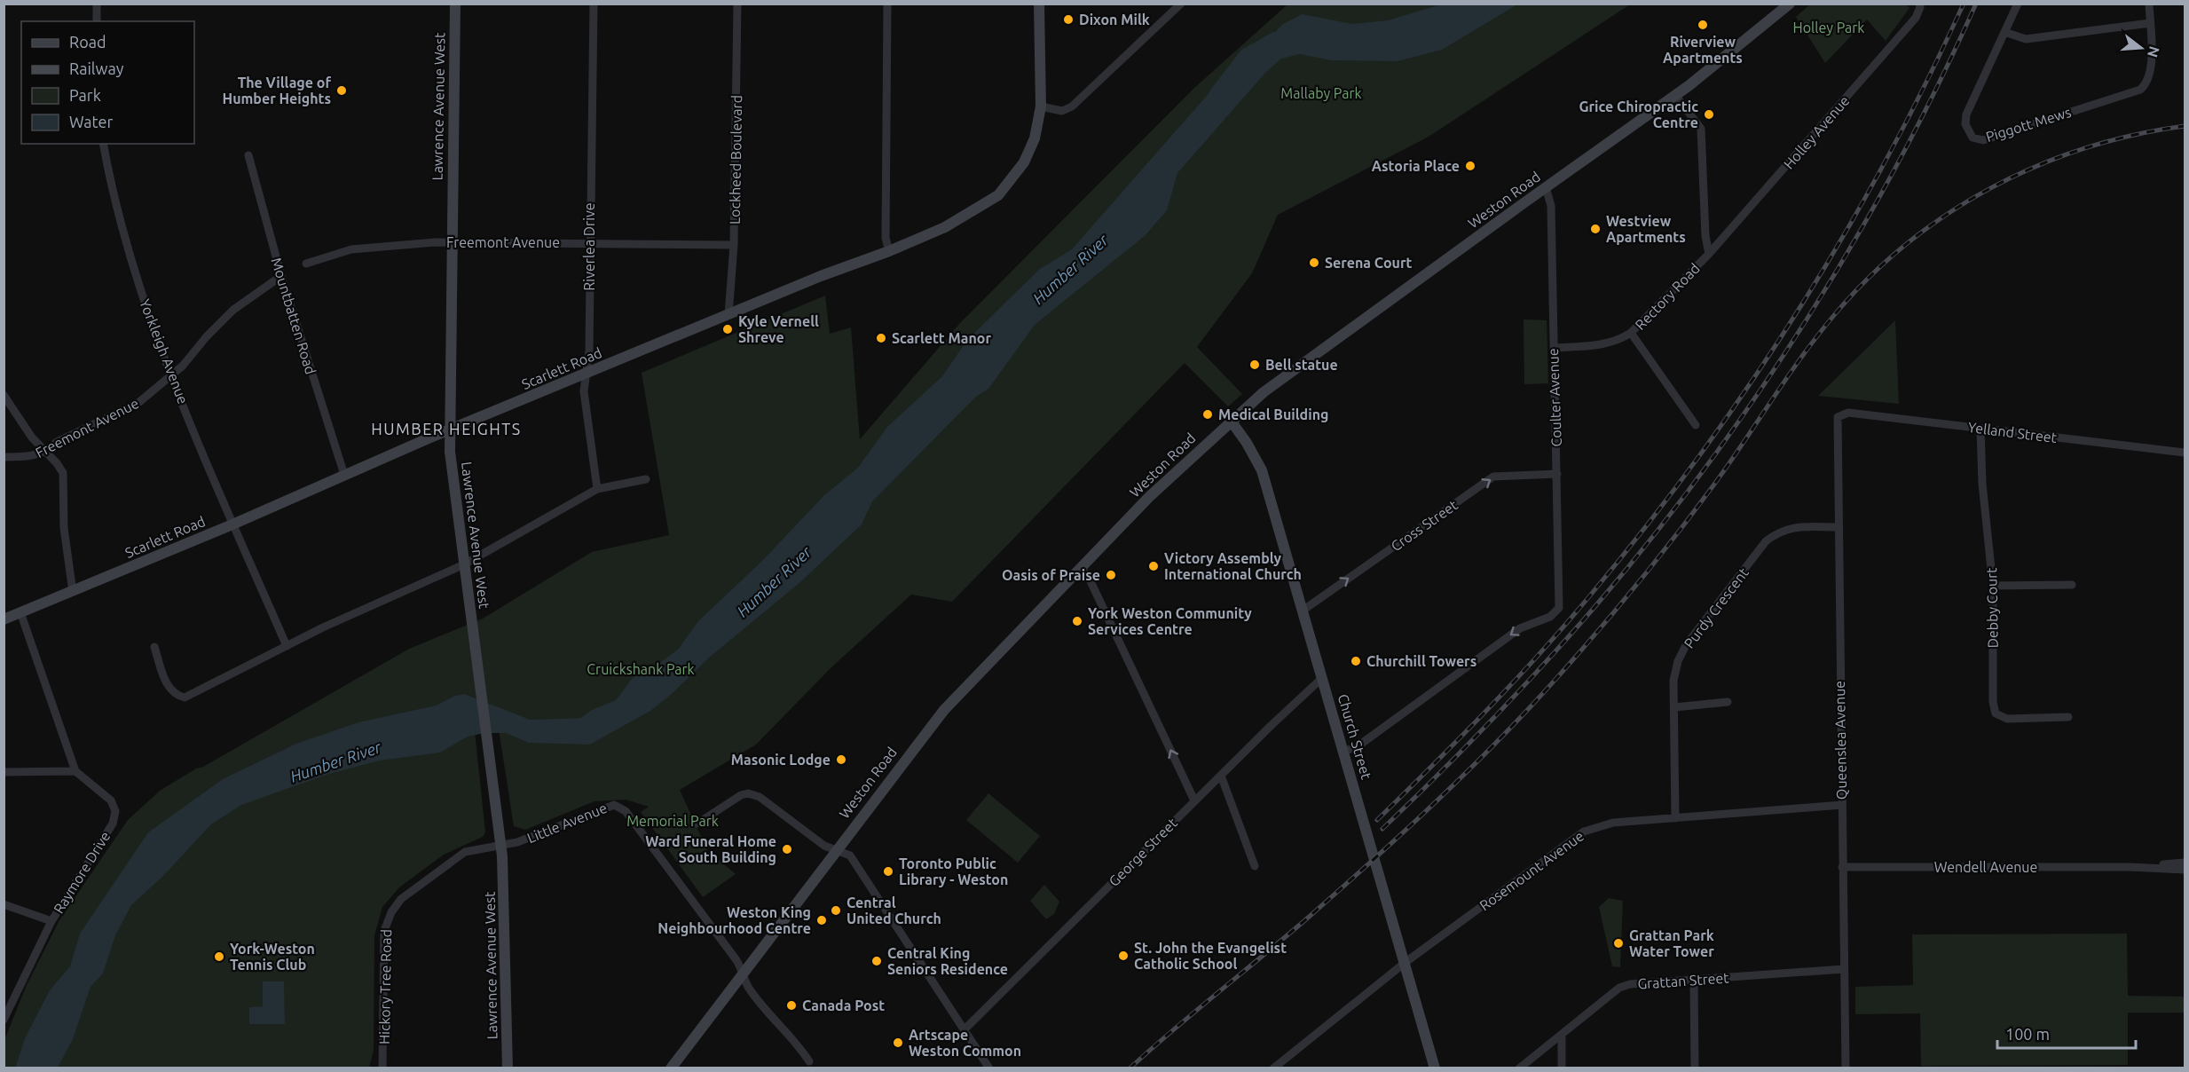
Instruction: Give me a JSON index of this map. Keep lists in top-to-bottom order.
{
  "streets": {
    "main road": [
      "Lawrence Avenue West",
      "Weston Road",
      "Scarlett Road",
      "Church Street"
    ],
    "street": [
      "Piggott Mews",
      "Holley Avenue",
      "Lockheed Boulevard",
      "Freemont Avenue",
      "Riverlea Drive",
      "Rectory Road",
      "Mountbatten Road",
      "Yorkleigh Avenue",
      "Coulter Avenue",
      "Yelland Street",
      "Cross Street",
      "Purdy Crescent",
      "Debby Court",
      "Queenslea Avenue",
      "Little Avenue",
      "George Street",
      "Wendell Avenue",
      "Rosemount Avenue",
      "Raymore Drive",
      "Grattan Street",
      "Hickory Tree Road"
    ]
  },
  "crossings": [
    ["Lawrence Avenue West", "Freemont Avenue"],
    ["Lawrence Avenue West", "Scarlett Road"],
    ["Lawrence Avenue West", "Little Avenue"],
    ["Lawrence Avenue West", "Hickory Tree Road"],
    ["Holley Avenue", "Rectory Road"],
    ["Lockheed Boulevard", "Freemont Avenue"],
    ["Lockheed Boulevard", "Scarlett Road"],
    ["Weston Road", "Rectory Road"],
    ["Weston Road", "Coulter Avenue"],
    ["Weston Road", "Church Street"],
    ["Weston Road", "Little Avenue"],
    ["Freemont Avenue", "Riverlea Drive"],
    ["Freemont Avenue", "Mountbatten Road"],
    ["Freemont Avenue", "Yorkleigh Avenue"],
    ["Riverlea Drive", "Scarlett Road"],
    ["Rectory Road", "Coulter Avenue"],
    ["Mountbatten Road", "Scarlett Road"],
    ["Yorkleigh Avenue", "Scarlett Road"],
    ["Coulter Avenue", "Cross Street"],
    ["Coulter Avenue", "Church Street"],
    ["Yelland Street", "Debby Court"],
    ["Yelland Street", "Queenslea Avenue"],
    ["Cross Street", "Church Street"],
    ["Purdy Crescent", "Queenslea Avenue"],
    ["Purdy Crescent", "Rosemount Avenue"],
    ["Church Street", "George Street"],
    ["Church Street", "Rosemount Avenue"],
    ["Queenslea Avenue", "Wendell Avenue"],
    ["Queenslea Avenue", "Rosemount Avenue"],
    ["Queenslea Avenue", "Grattan Street"],
    ["Little Avenue", "Hickory Tree Road"]
  ],
  "one_way": ["Coulter Avenue", "Cross Street"],
  "districts": ["HUMBER HEIGHTS"],
  "water": ["Humber River"],
  "parks": [
    "Holley Park",
    "Mallaby Park",
    "Cruickshank Park",
    "Memorial Park"
  ],
  "places": [
    "Dixon Milk",
    "Riverview Apartments",
    "The Village of Humber Heights",
    "Grice Chiropractic Centre",
    "Astoria Place",
    "Westview Apartments",
    "Serena Court",
    "Kyle Vernell Shreve",
    "Scarlett Manor",
    "Bell statue",
    "Medical Building",
    "Victory Assembly International Church",
    "Oasis of Praise",
    "York Weston Community Services Centre",
    "Churchill Towers",
    "Masonic Lodge",
    "Ward Funeral Home South Building",
    "Toronto Public Library - Weston",
    "Central United Church",
    "Weston King Neighbourhood Centre",
    "Grattan Park Water Tower",
    "St. John the Evangelist Catholic School",
    "York-Weston Tennis Club",
    "Central King Seniors Residence",
    "Canada Post",
    "Artscape Weston Common"
  ],
  "legend": [
    "Road",
    "Railway",
    "Park",
    "Water"
  ],
  "scale_bar": "100 m",
  "north": "right"
}
